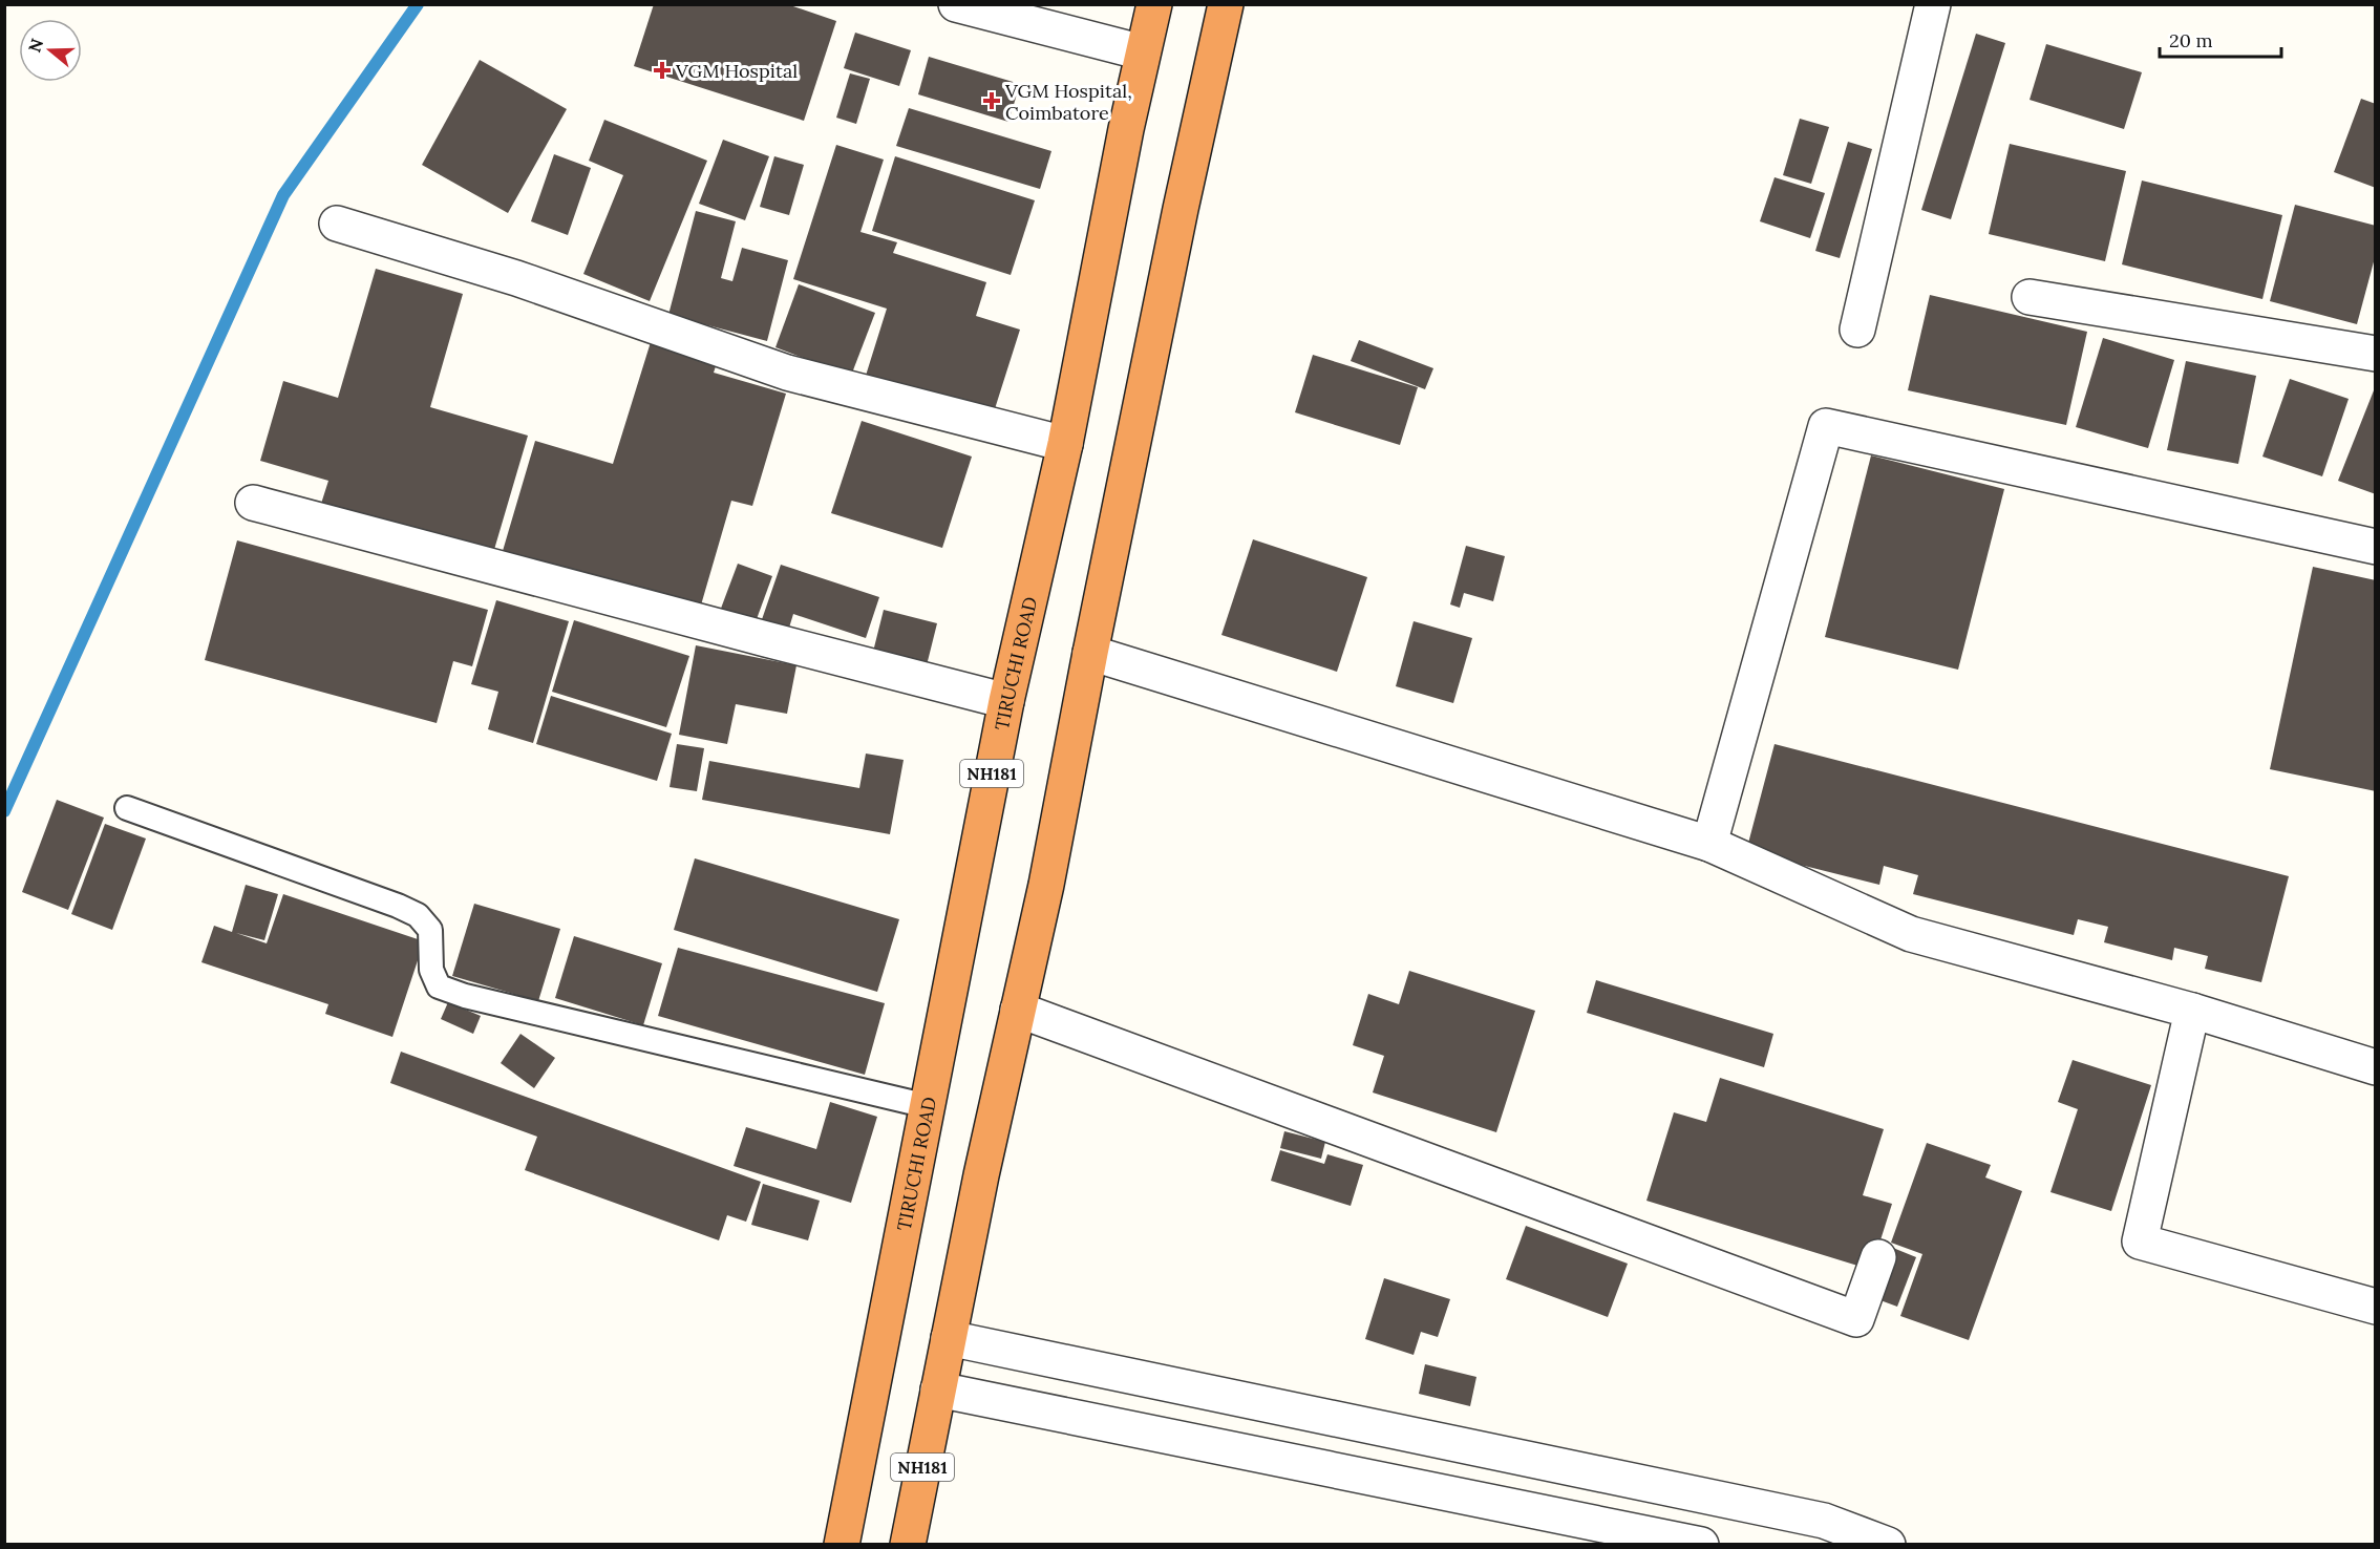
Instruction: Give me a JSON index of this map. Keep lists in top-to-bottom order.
{
  "streets": {
    "highway": ["TIRUCHI ROAD", "NH181"]
  },
  "places": {
    "health": ["VGM Hospital", "VGM Hospital, Coimbatore"]
  },
  "scale_bar": "20 m",
  "north": "left"
}
